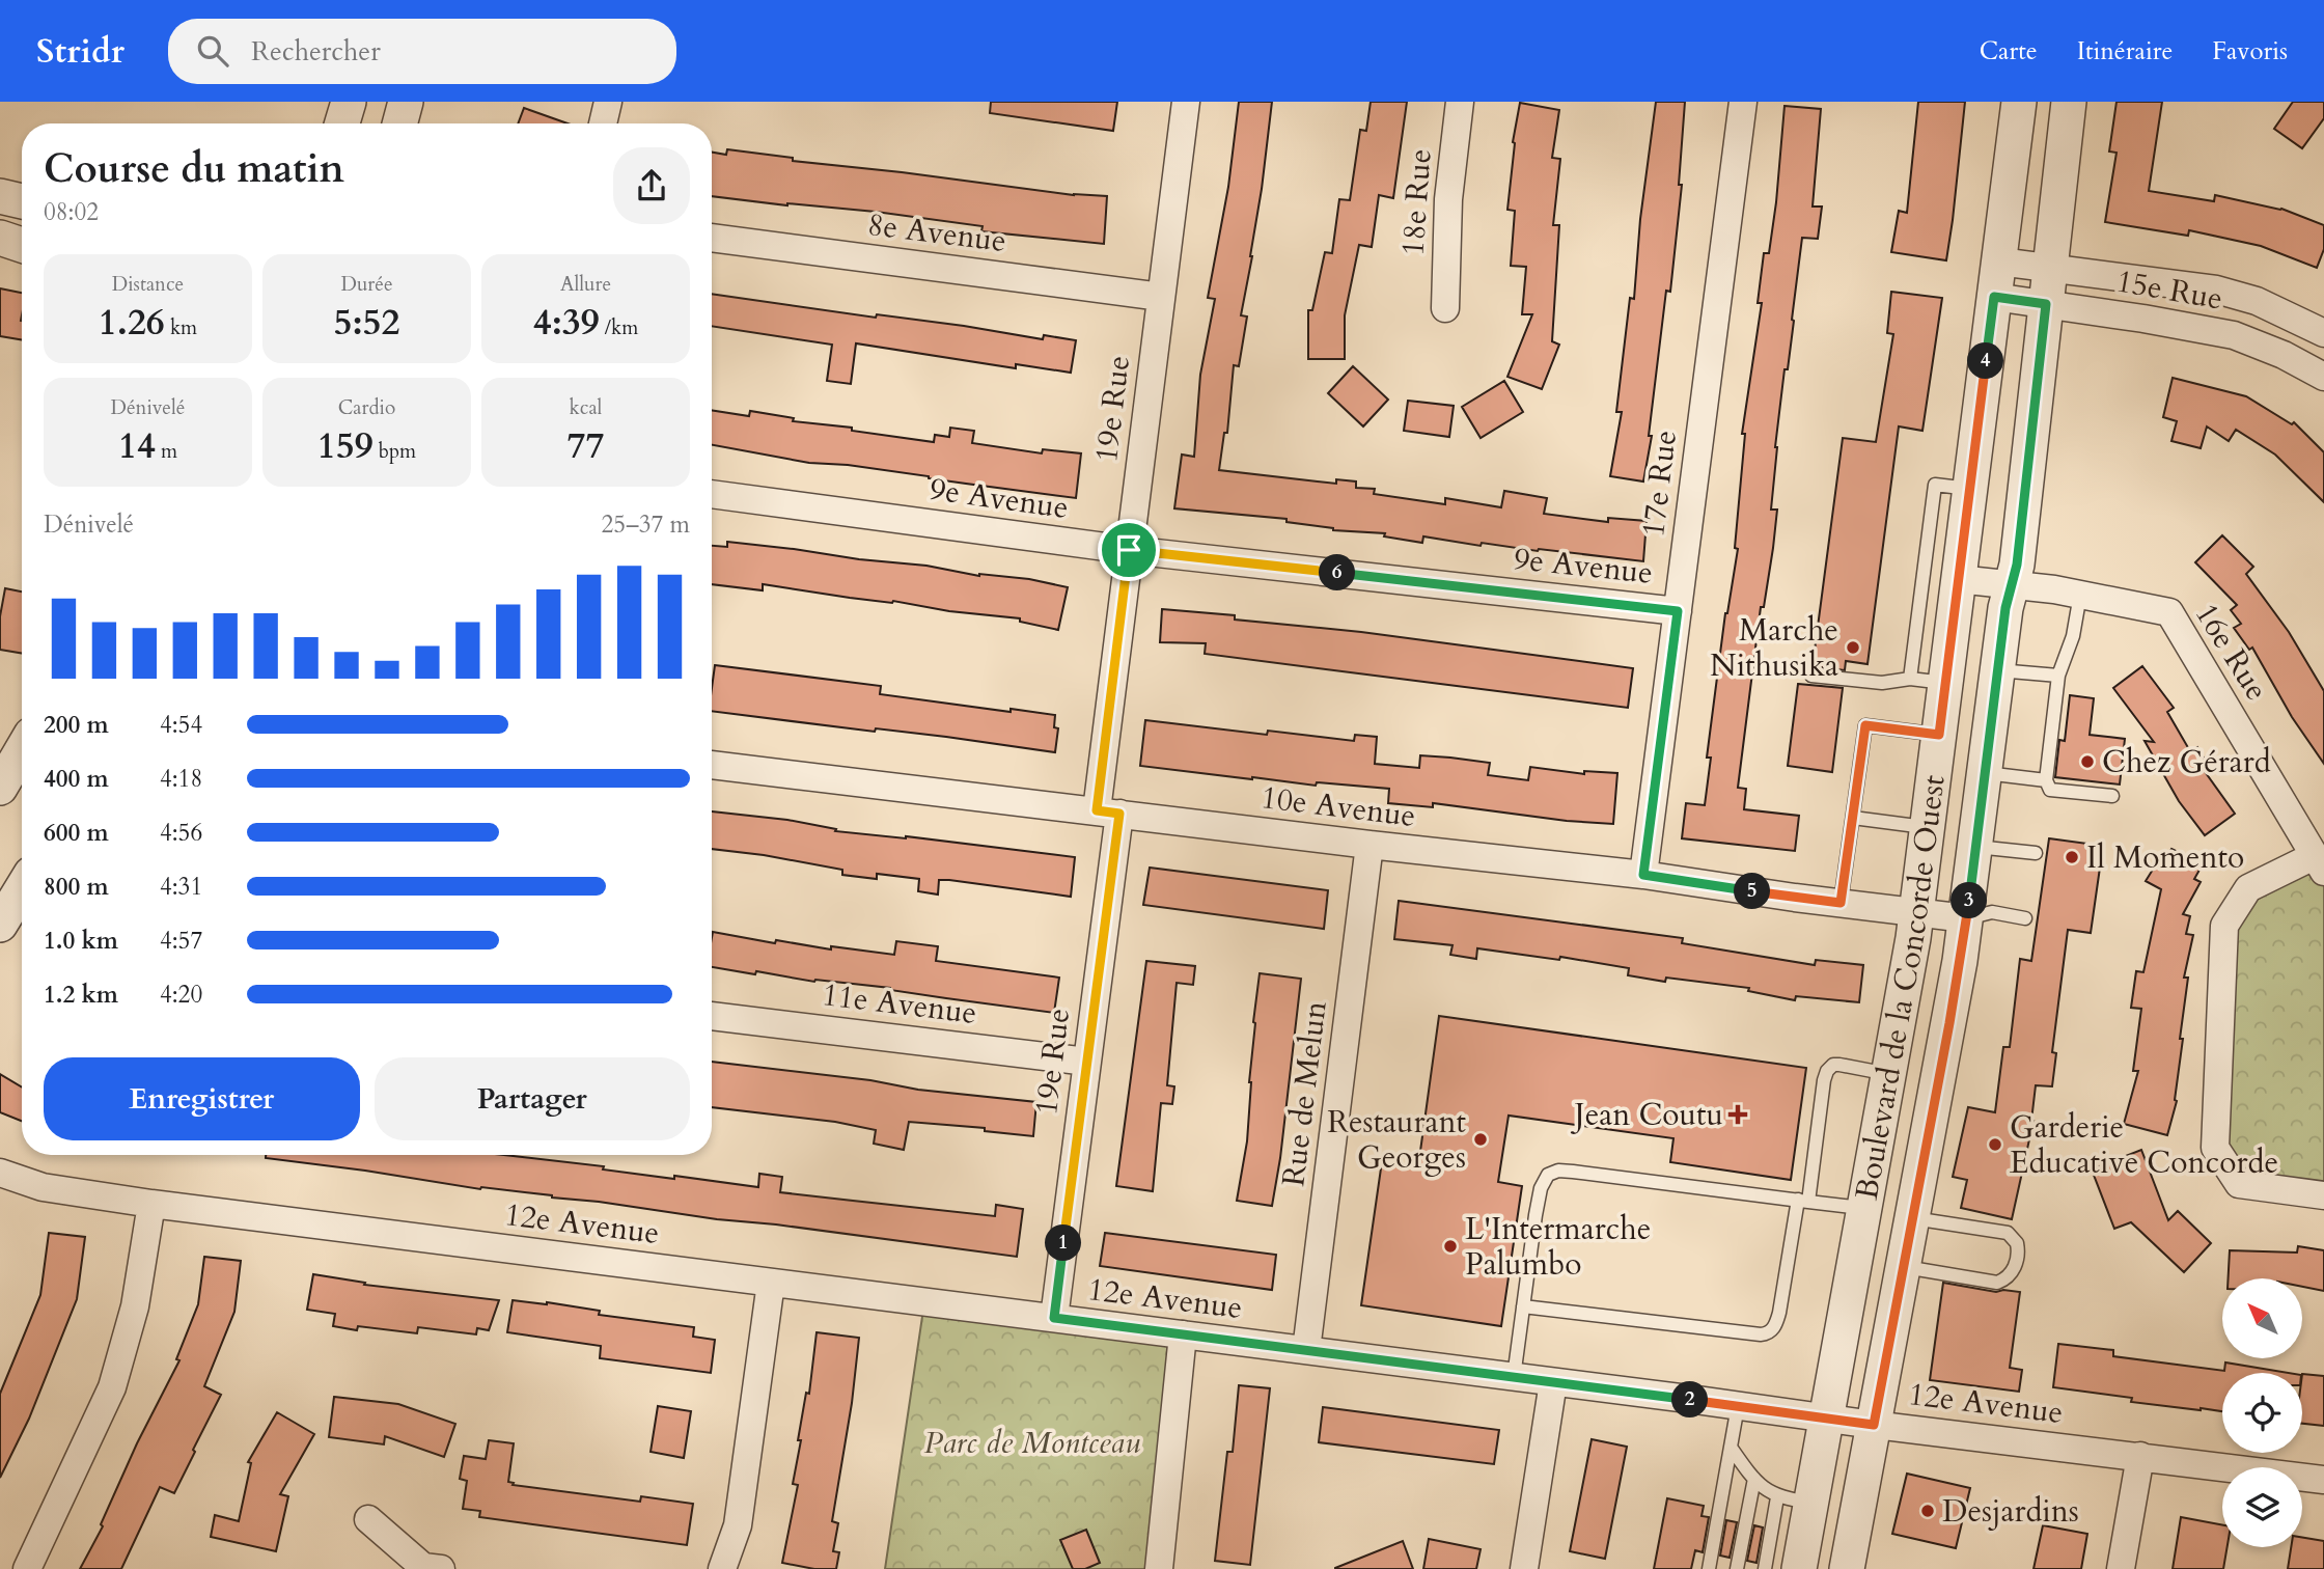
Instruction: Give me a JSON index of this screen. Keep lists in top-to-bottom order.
{
  "streets": {
    "street": [
      "18e Rue",
      "8e Avenue",
      "15e Rue",
      "19e Rue",
      "17e Rue",
      "9e Avenue",
      "16e Rue",
      "10e Avenue",
      "Boulevard de la Concorde Ouest",
      "11e Avenue",
      "Rue de Melun",
      "12e Avenue"
    ]
  },
  "crossings": [
    ["8e Avenue", "19e Rue"],
    ["15e Rue", "Boulevard de la Concorde Ouest"],
    ["19e Rue", "9e Avenue"],
    ["19e Rue", "10e Avenue"],
    ["19e Rue", "11e Avenue"],
    ["19e Rue", "12e Avenue"],
    ["17e Rue", "9e Avenue"],
    ["17e Rue", "10e Avenue"],
    ["16e Rue", "Boulevard de la Concorde Ouest"],
    ["10e Avenue", "Boulevard de la Concorde Ouest"],
    ["10e Avenue", "Rue de Melun"],
    ["Boulevard de la Concorde Ouest", "12e Avenue"],
    ["Rue de Melun", "12e Avenue"]
  ],
  "parks": ["Parc de Montceau"],
  "places": {
    "other": [
      "Marche Nithusika",
      "Chez Gérard",
      "Il Momento",
      "Restaurant Georges",
      "Garderie Educative Concorde",
      "L'Intermarche Palumbo",
      "Desjardins"
    ],
    "health": ["Jean Coutu"]
  },
  "north": "top left",
  "page": {
    "header": "Stridr",
    "search": "Rechercher",
    "nav": ["Carte", "Itinéraire", "Favoris"],
    "heading": ["Course du matin", "08:02"],
    "stats": [
      ["Distance", "1.26 km"],
      ["Durée", "5:52"],
      ["Allure", "4:39 /km"],
      ["Dénivelé", "14 m"],
      ["Cardio", "159 bpm"],
      ["kcal", "77"]
    ],
    "pins": [
      "4",
      "6",
      "5",
      "3",
      "1",
      "2"
    ],
    "chart": ["Dénivelé", "25–37 m"],
    "list": [
      {
        "name": "200 m",
        "note": "4:54"
      },
      {
        "name": "400 m",
        "note": "4:18"
      },
      {
        "name": "600 m",
        "note": "4:56"
      },
      {
        "name": "800 m",
        "note": "4:31"
      },
      {
        "name": "1.0 km",
        "note": "4:57"
      },
      {
        "name": "1.2 km",
        "note": "4:20"
      }
    ],
    "buttons": ["Enregistrer", "Partager"]
  }
}
